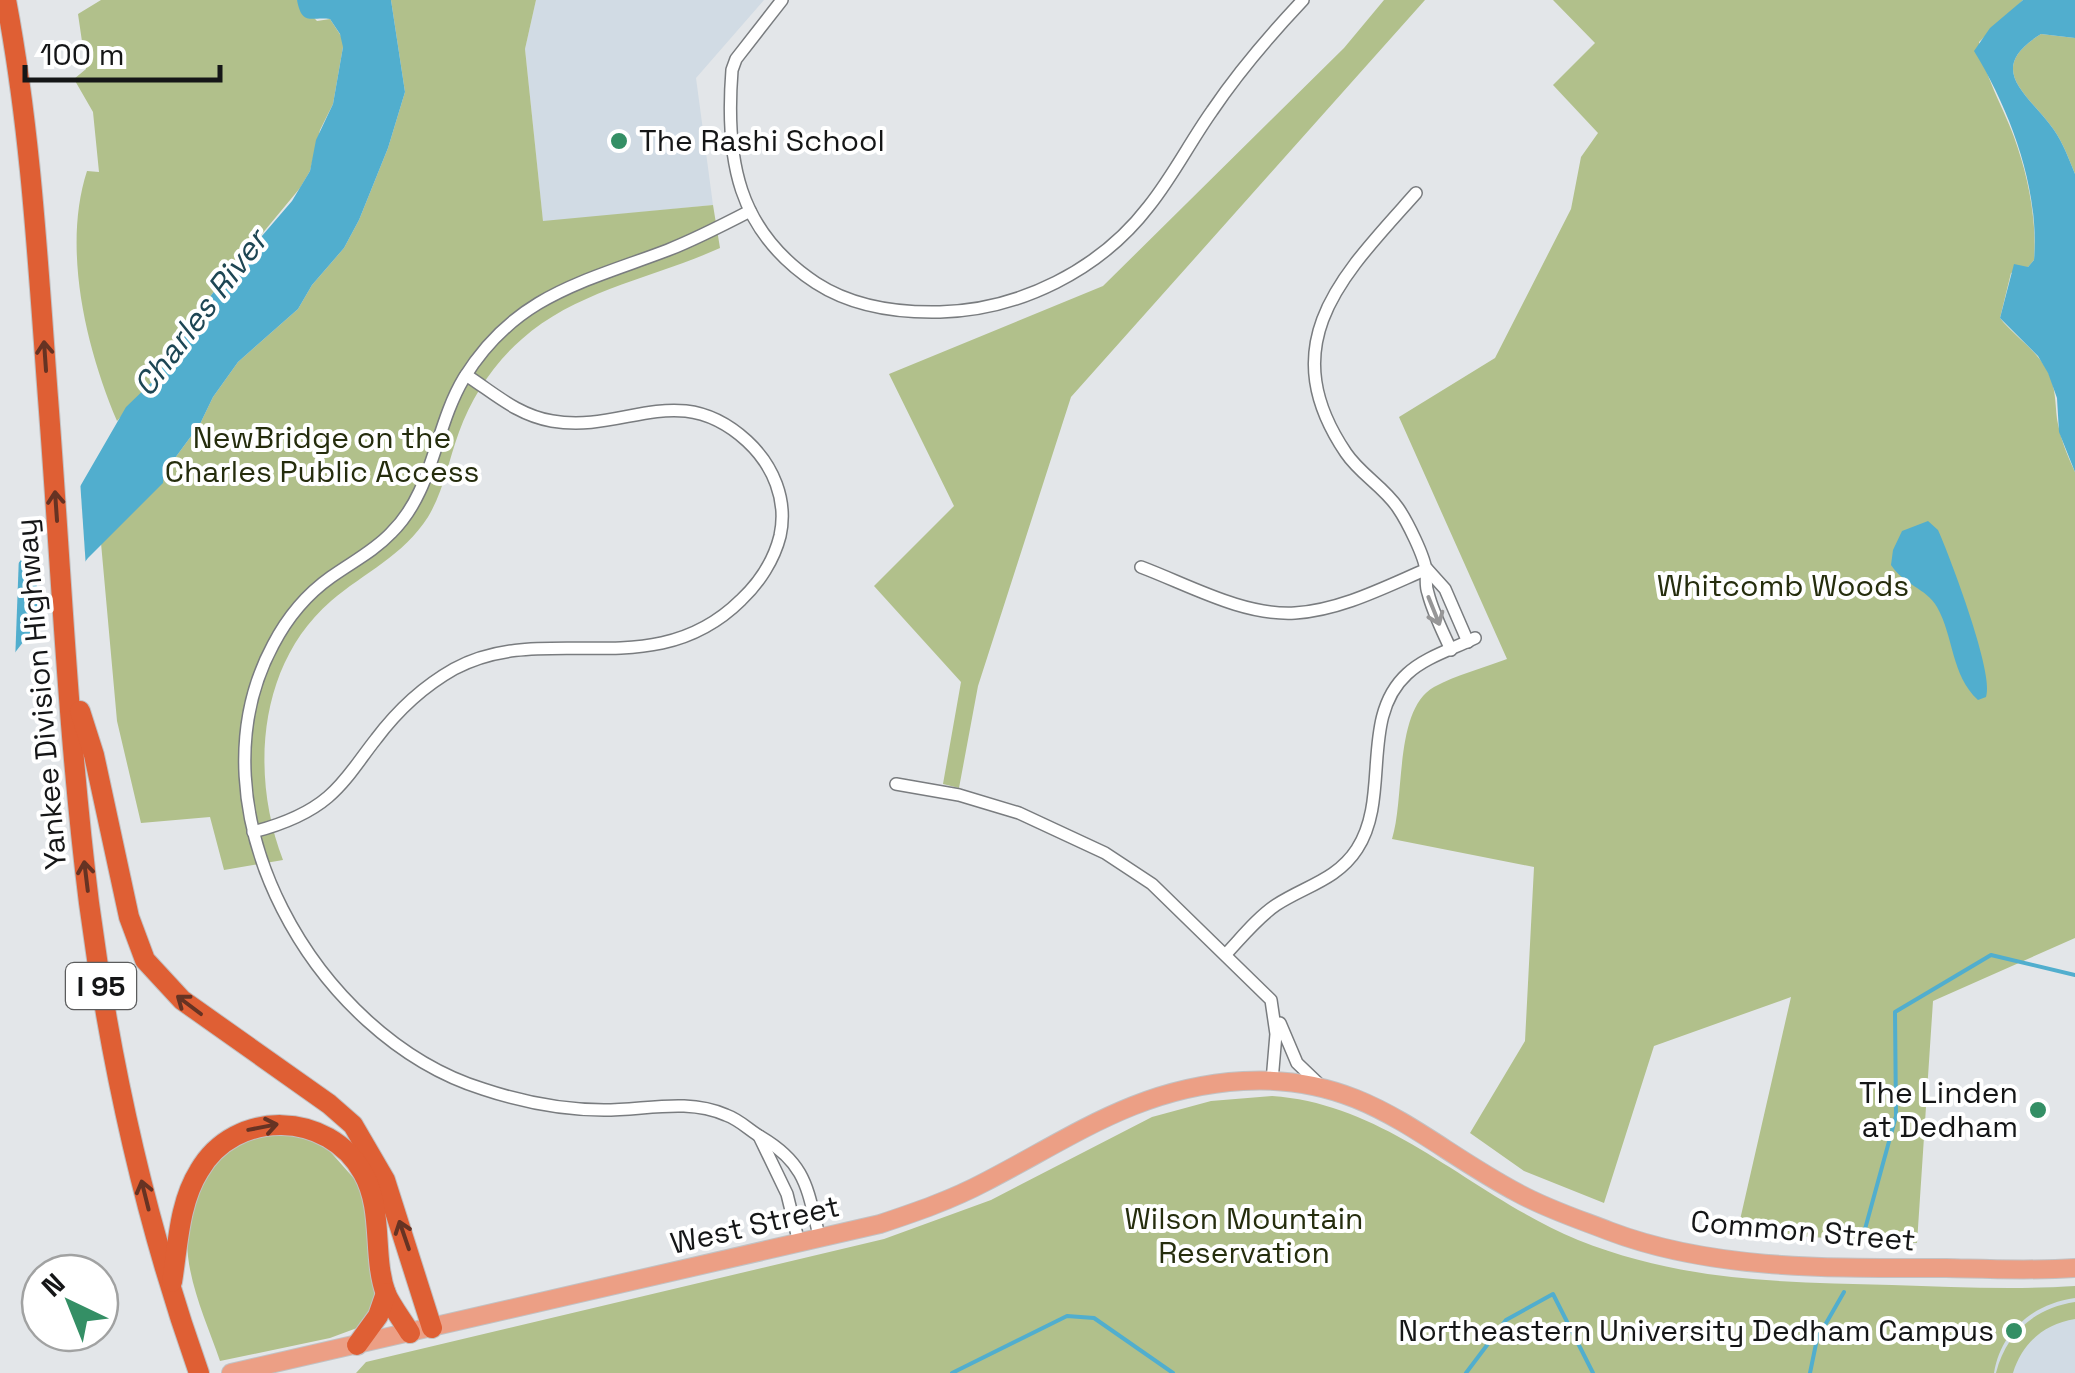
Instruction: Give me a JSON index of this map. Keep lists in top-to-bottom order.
{
  "streets": {
    "highway": ["Yankee Division Highway", "I 95"],
    "main road": ["West Street", "Common Street"]
  },
  "crossings": [
    ["West Street", "Common Street"]
  ],
  "one_way": ["Yankee Division Highway"],
  "water": ["Charles River"],
  "parks": ["NewBridge on the Charles Public Access", "Whitcomb Woods", "Wilson Mountain Reservation"],
  "places": ["The Rashi School", "The Linden at Dedham", "Northeastern University Dedham Campus"],
  "scale_bar": "100 m",
  "north": "top left"
}
